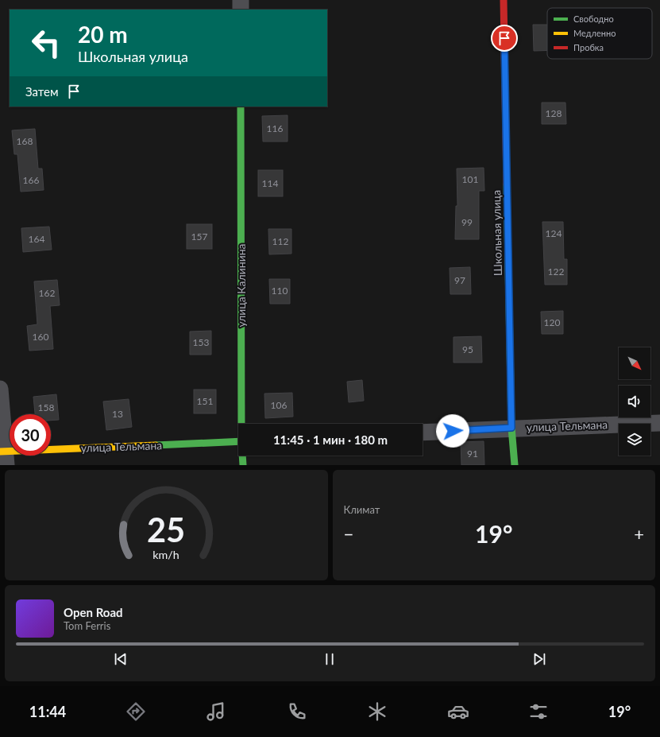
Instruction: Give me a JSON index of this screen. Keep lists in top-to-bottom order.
{
  "streets": {
    "street": ["Школьная улица", "улица Калинина", "улица Тельмана"]
  },
  "crossings": [
    ["Школьная улица", "улица Тельмана"]
  ],
  "house_numbers": [
    "128",
    "116",
    "168",
    "101",
    "166",
    "114",
    "99",
    "124",
    "157",
    "164",
    "112",
    "122",
    "97",
    "110",
    "162",
    "120",
    "160",
    "153",
    "95",
    "151",
    "106",
    "158",
    "13",
    "91"
  ],
  "legend": ["Свободно", "Медленно", "Пробка"],
  "north": "bottom right",
  "page": {
    "turn": ["20 m", "Школьная улица"],
    "then": "Затем",
    "limit": "30",
    "trip": "11:45 · 1 мин · 180 m",
    "tile": "Климат",
    "heat": ["−", "19°", "+"],
    "song": ["Open Road", "Tom Ferris"],
    "tabs": ["11:44", "19°"],
    "gauge": ["25", "km/h"]
  }
}
